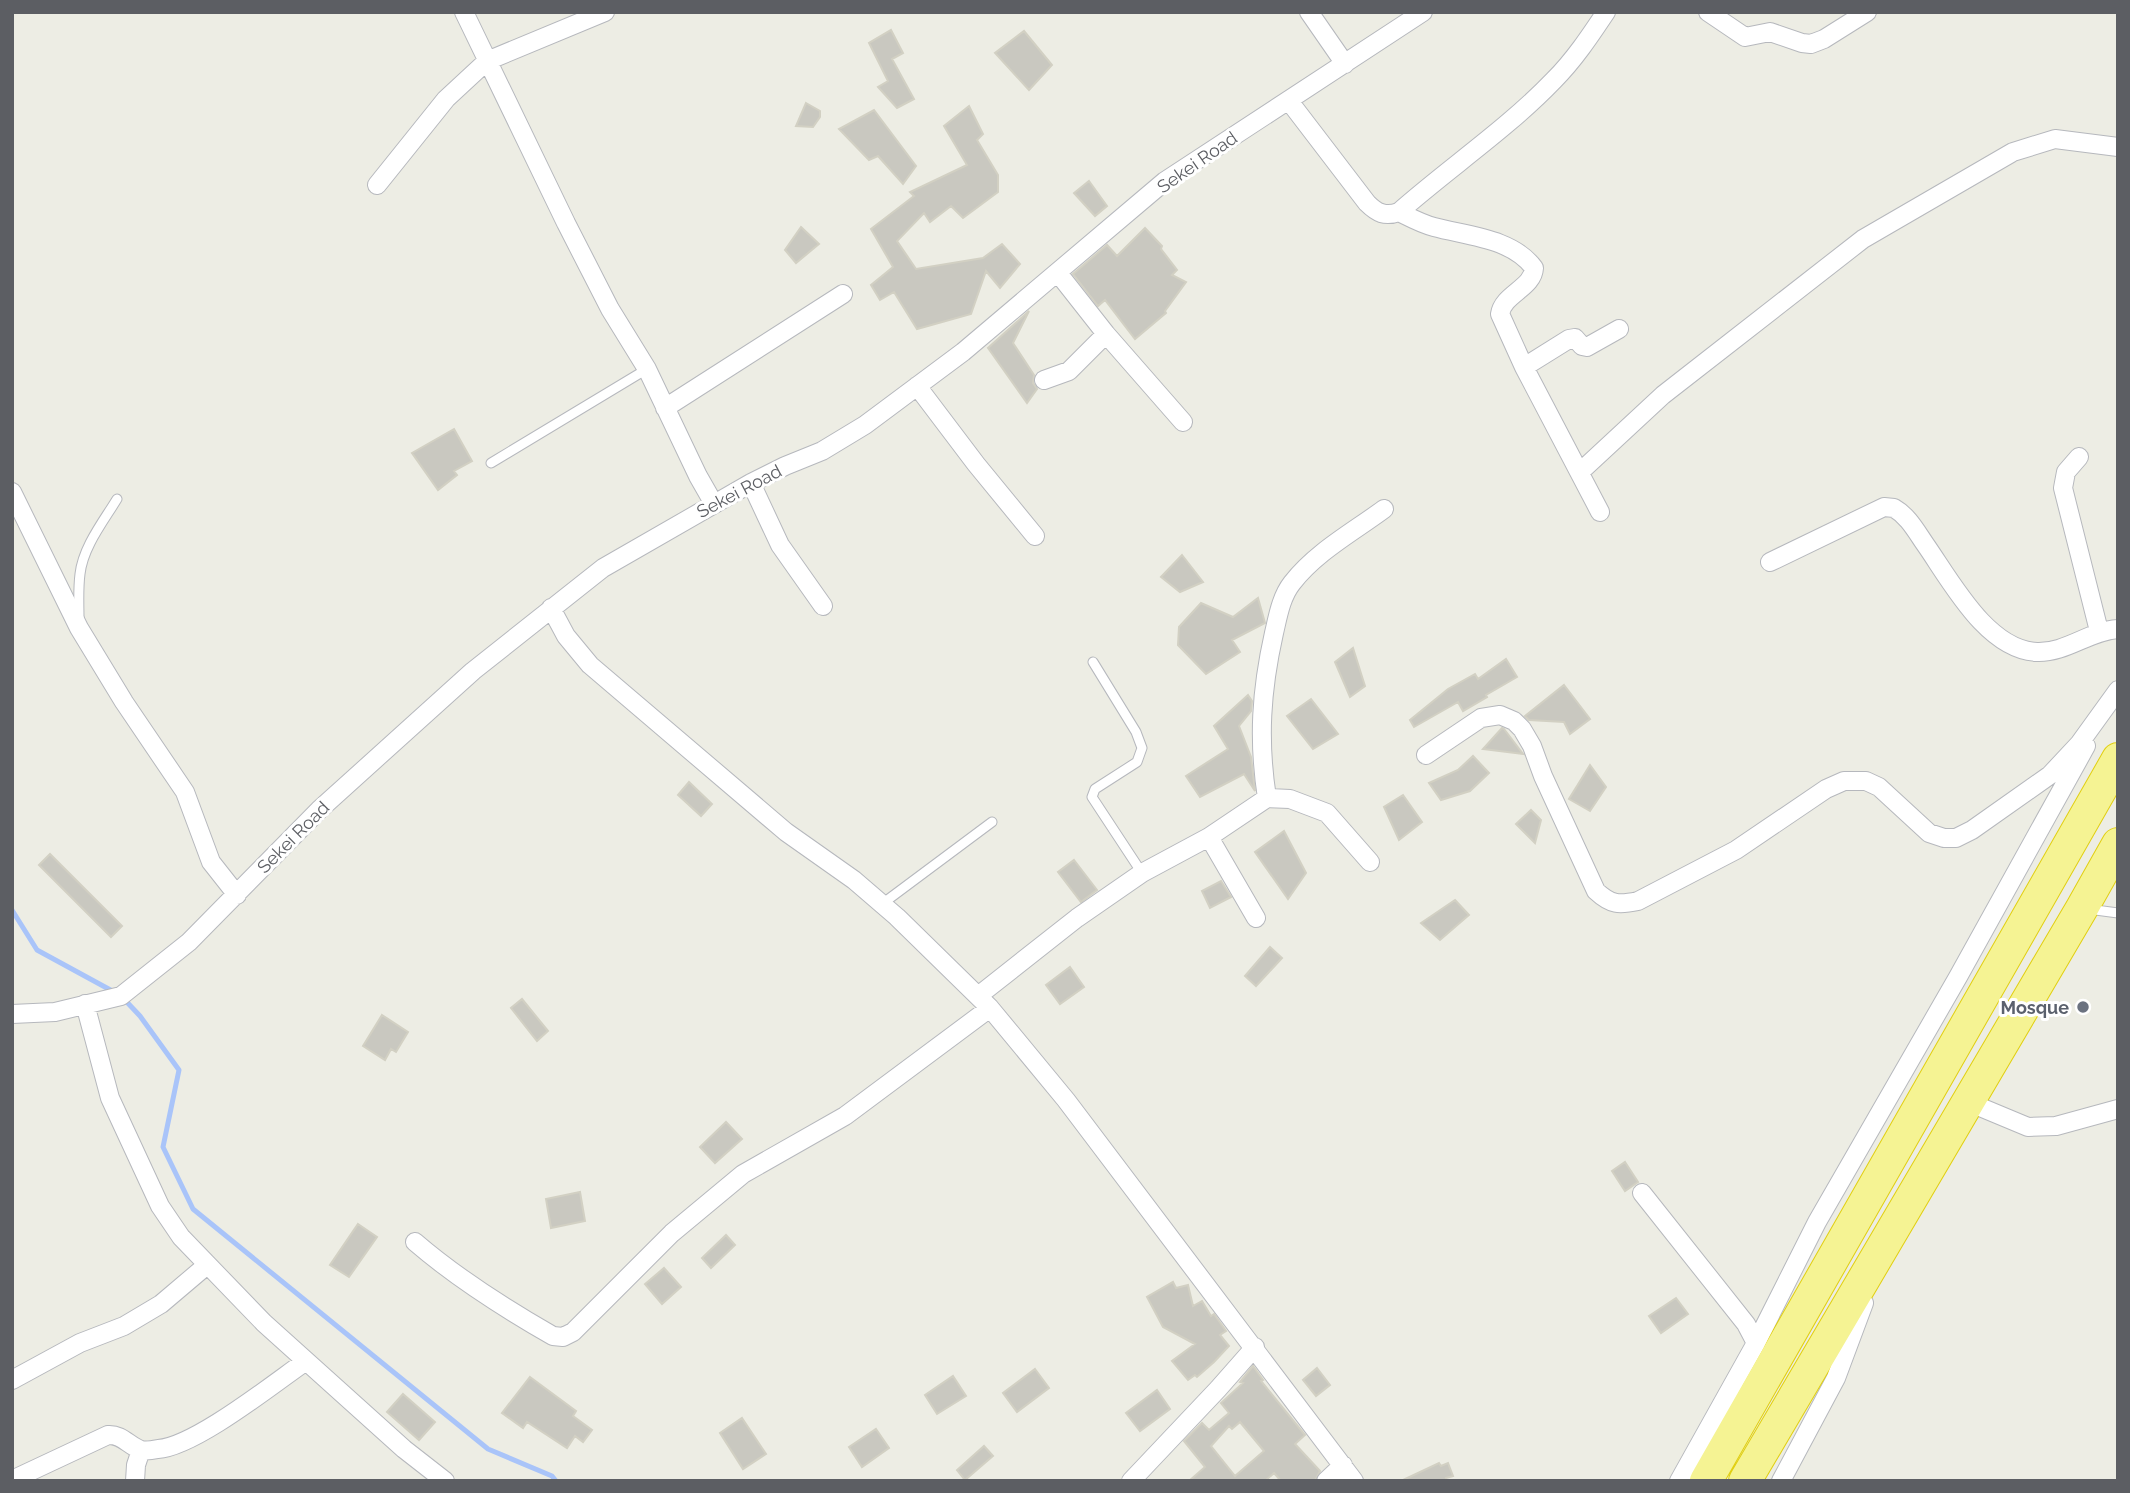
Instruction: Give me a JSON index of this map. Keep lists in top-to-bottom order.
{
  "streets": {
    "street": ["Sekei Road"]
  },
  "places": ["Mosque"]
}
